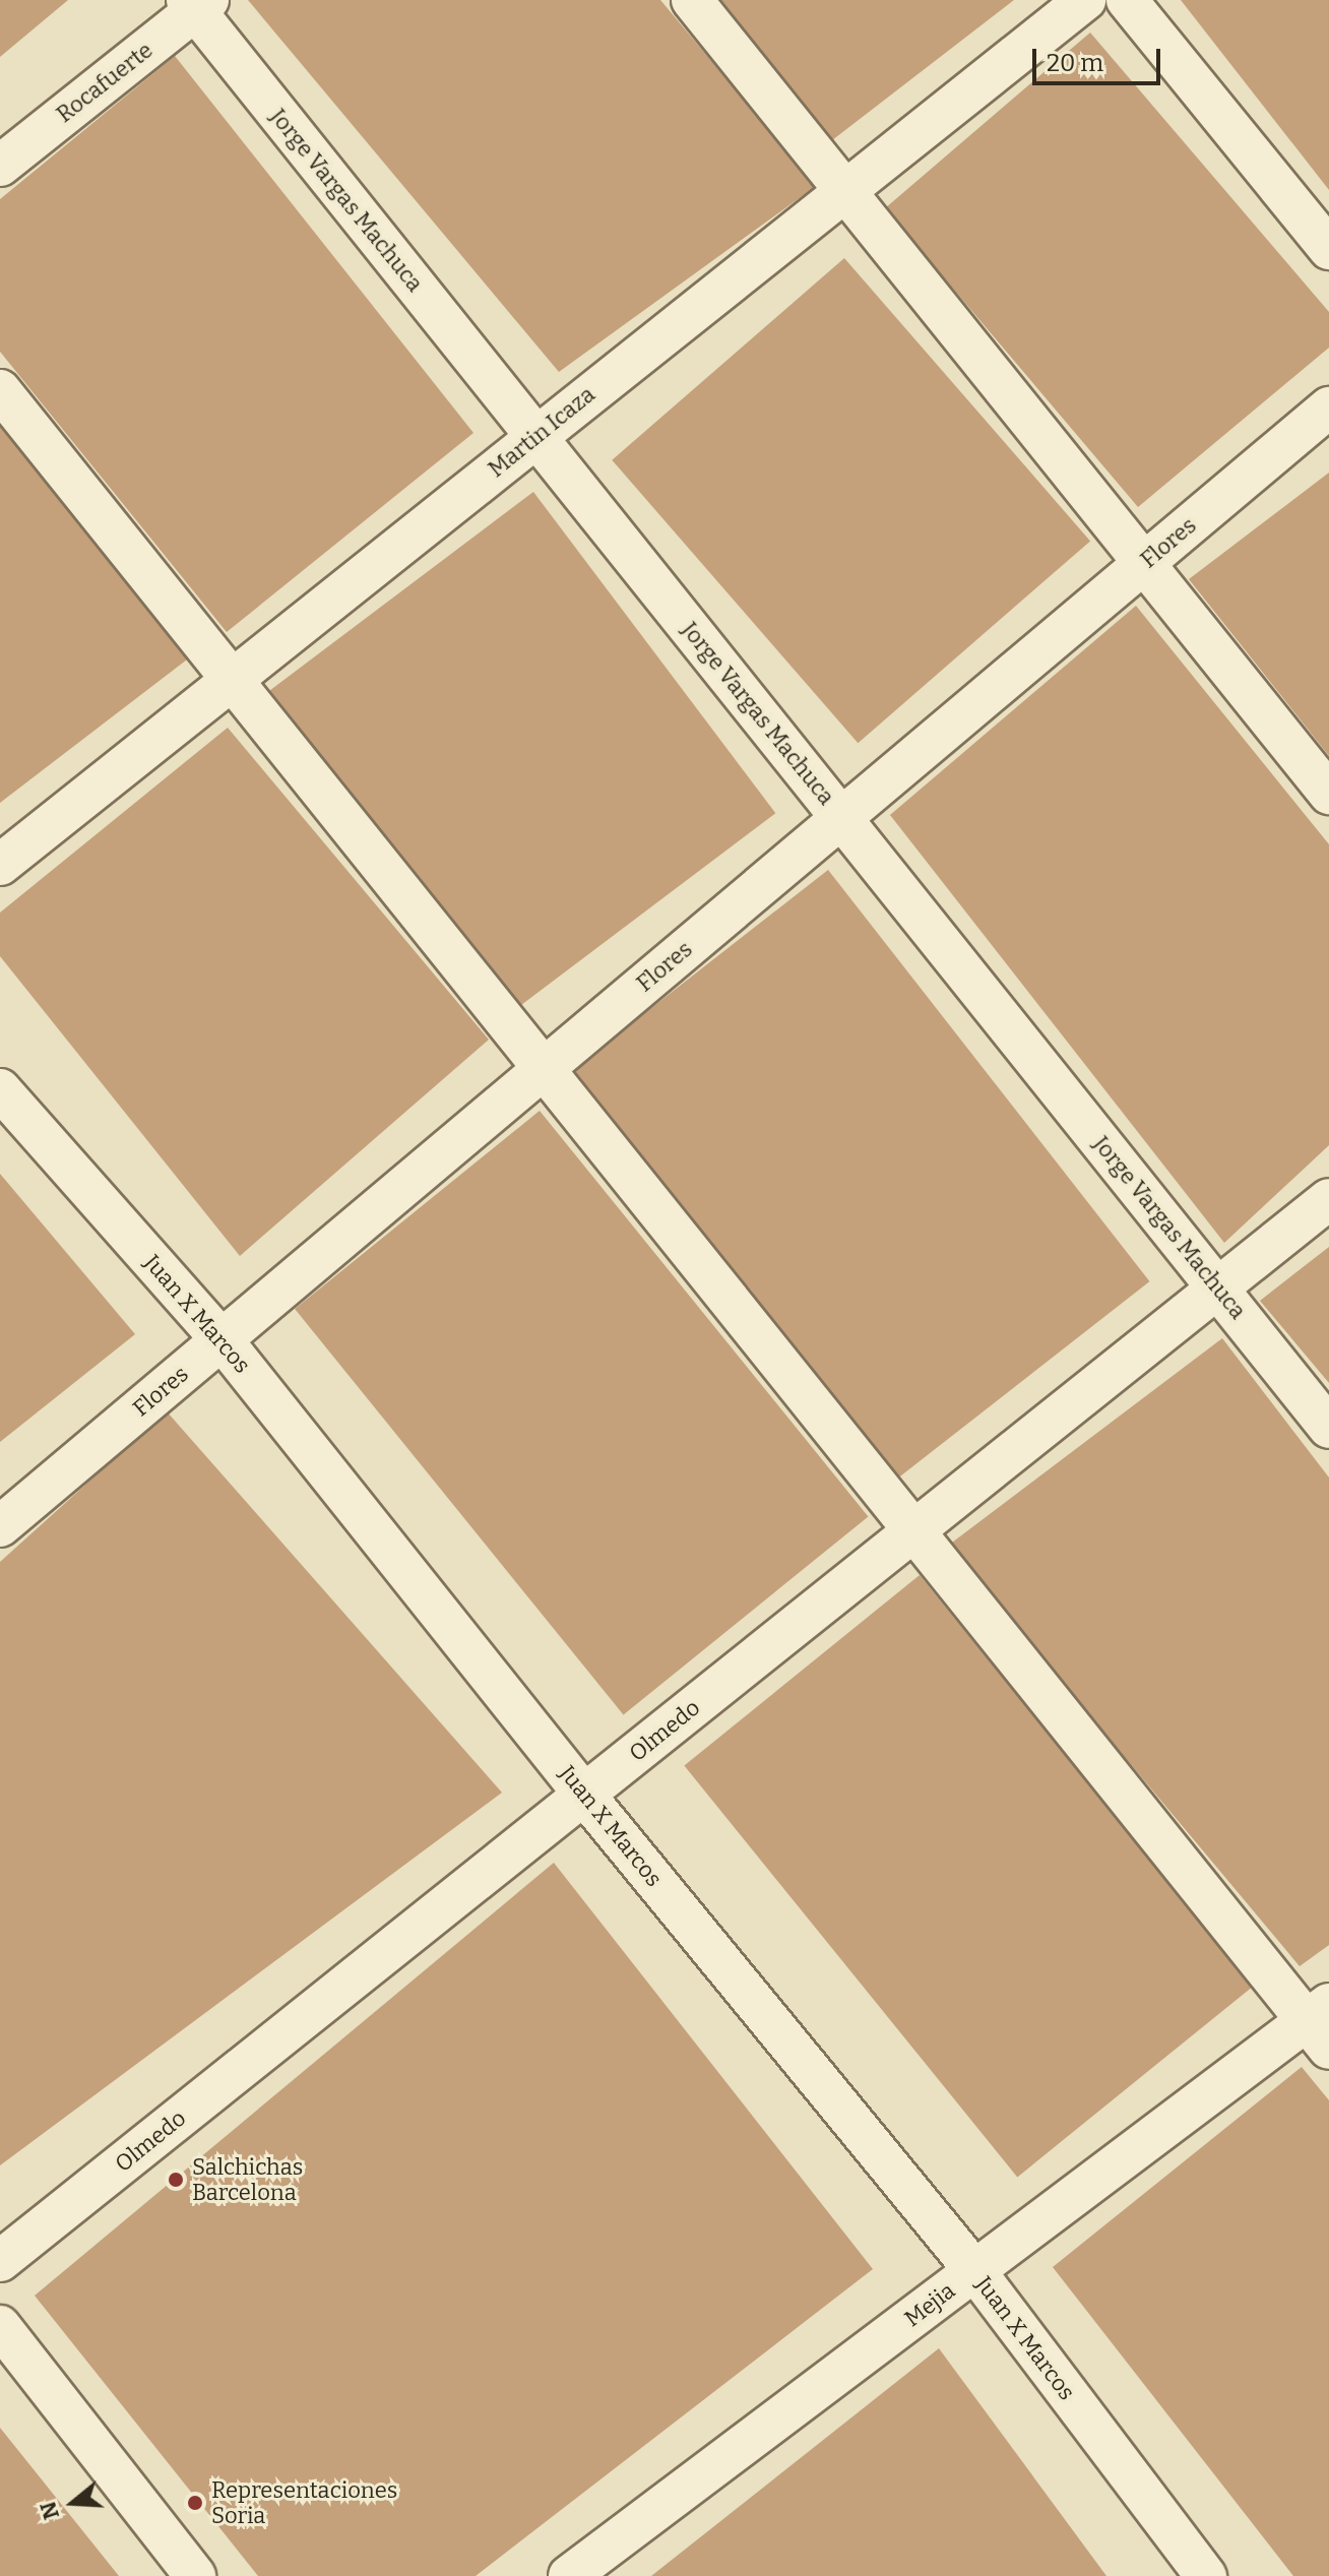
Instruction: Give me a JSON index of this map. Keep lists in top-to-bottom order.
{
  "streets": {
    "street": [
      "Rocafuerte",
      "Jorge Vargas Machuca",
      "Martin Icaza",
      "Flores",
      "Juan X Marcos",
      "Olmedo",
      "Mejia"
    ]
  },
  "crossings": [
    ["Rocafuerte", "Jorge Vargas Machuca"],
    ["Jorge Vargas Machuca", "Martin Icaza"],
    ["Jorge Vargas Machuca", "Flores"],
    ["Jorge Vargas Machuca", "Olmedo"],
    ["Flores", "Juan X Marcos"],
    ["Juan X Marcos", "Olmedo"],
    ["Juan X Marcos", "Mejia"]
  ],
  "places": ["Salchichas Barcelona", "Representaciones Soria"],
  "scale_bar": "20 m",
  "north": "left"
}
